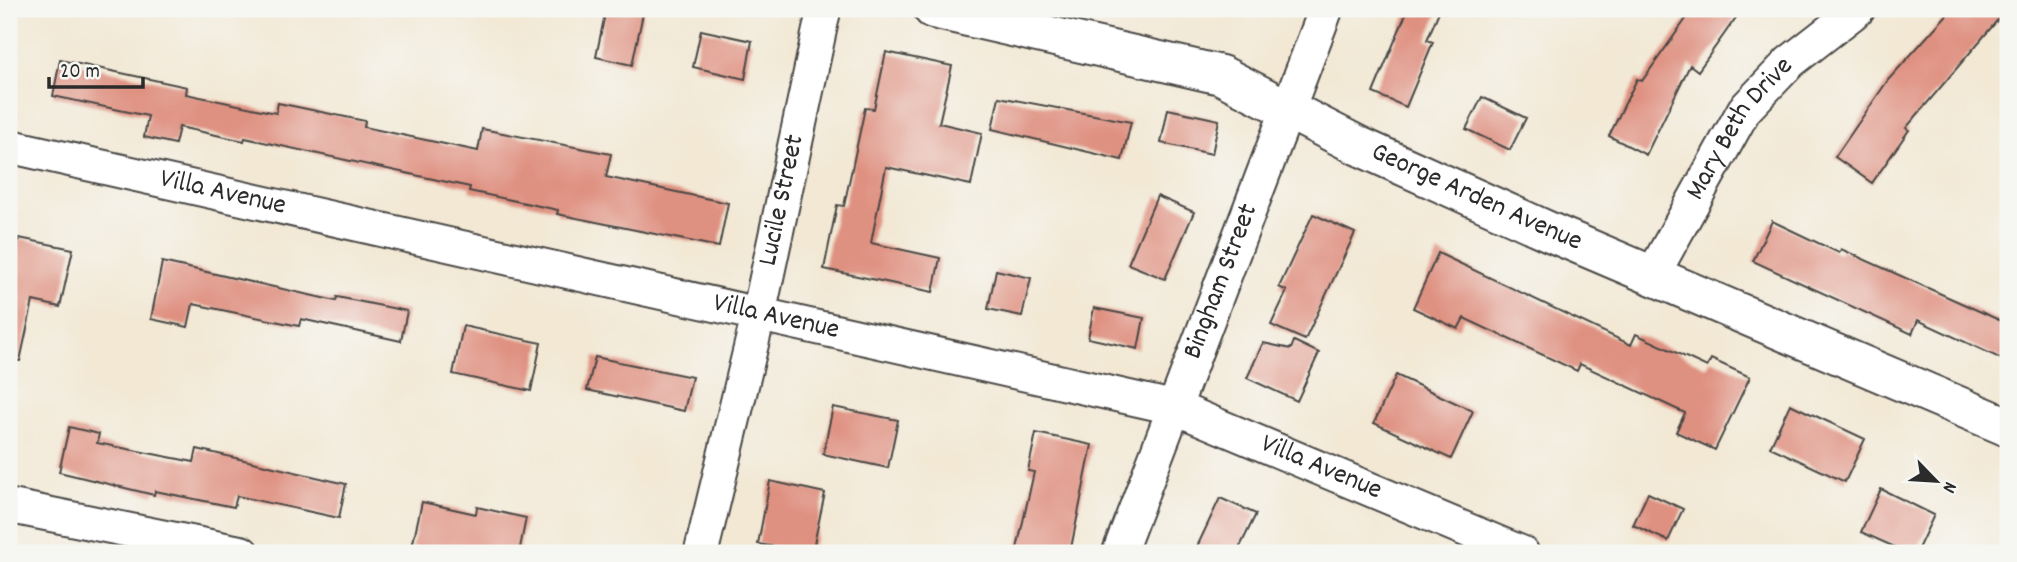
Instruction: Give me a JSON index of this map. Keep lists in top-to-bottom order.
{
  "streets": {
    "street": [
      "Mary Beth Drive",
      "Villa Avenue",
      "George Arden Avenue",
      "Lucile Street",
      "Bingham Street"
    ]
  },
  "crossings": [
    ["Mary Beth Drive", "George Arden Avenue"],
    ["Villa Avenue", "Lucile Street"],
    ["Villa Avenue", "Bingham Street"],
    ["George Arden Avenue", "Bingham Street"]
  ],
  "scale_bar": "20 m",
  "north": "bottom right"
}
